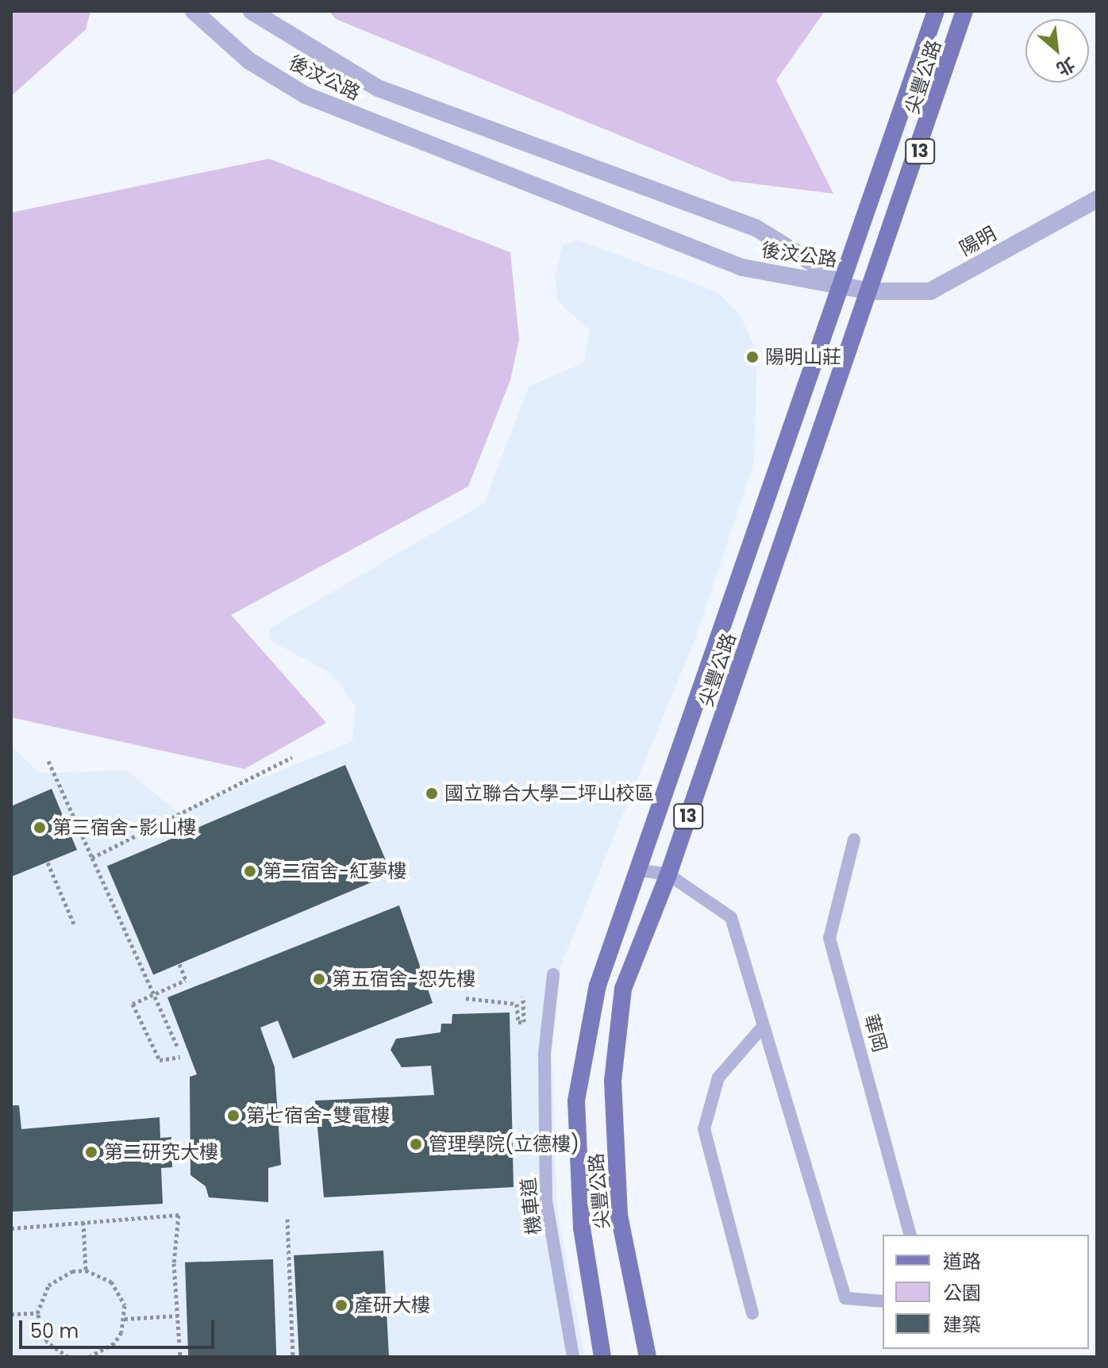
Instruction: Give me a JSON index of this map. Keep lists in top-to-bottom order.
{
  "streets": {
    "main road": ["尖豐公路", "13"],
    "street": ["後汶公路", "陽明"],
    "lane": ["華岡", "機車道"]
  },
  "crossings": [
    ["尖豐公路", "後汶公路"],
    ["尖豐公路", "陽明"],
    ["後汶公路", "陽明"]
  ],
  "places": [
    "陽明山莊",
    "國立聯合大學二坪山校區",
    "第三宿舍-影山樓",
    "第二宿舍-紅夢樓",
    "第五宿舍-恕先樓",
    "第七宿舍-雙電樓",
    "管理學院(立德樓)",
    "第二研究大樓",
    "產研大樓"
  ],
  "legend": ["道路", "公園", "建築"],
  "scale_bar": "50 m",
  "north": "bottom right"
}
